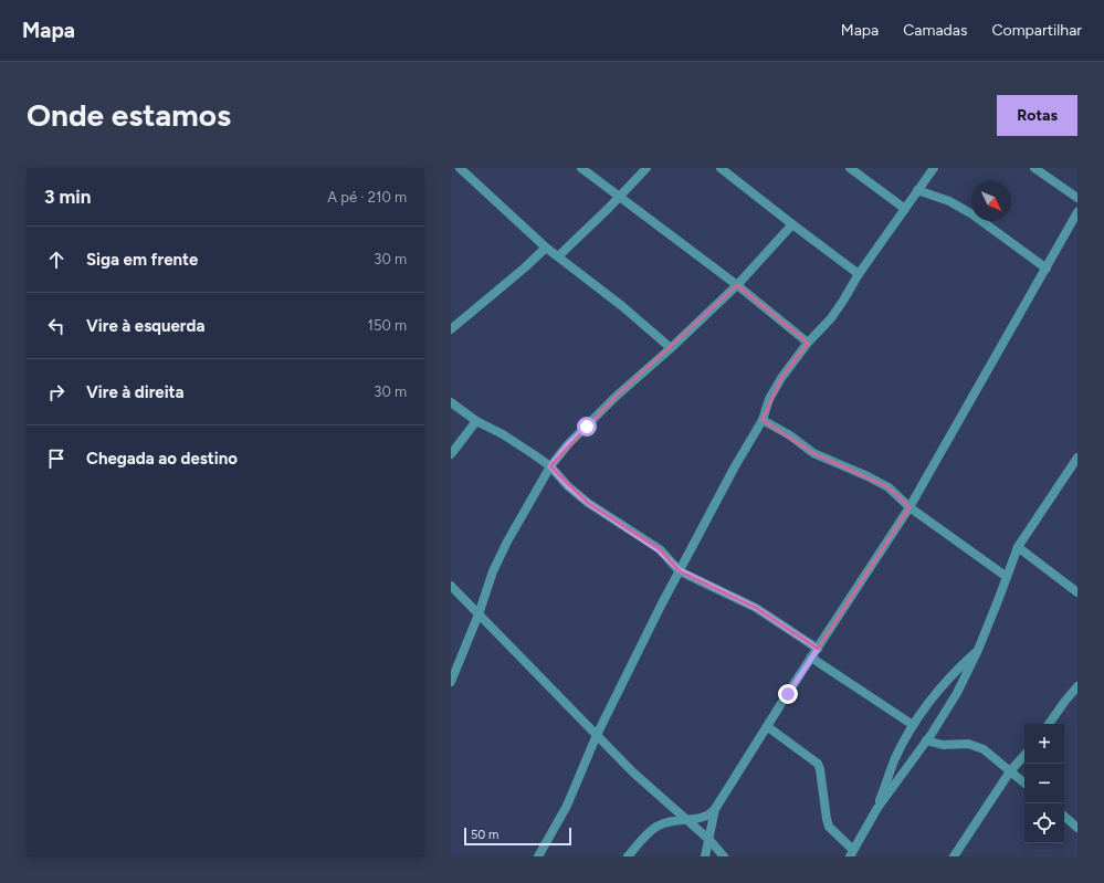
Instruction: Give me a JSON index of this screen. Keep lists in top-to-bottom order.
{
  "scale_bar": "50 m",
  "north": "bottom right",
  "page": {
    "header": "Mapa",
    "nav": ["Mapa", "Camadas", "Compartilhar"],
    "buttons": "Rotas",
    "title": "Onde estamos",
    "heading": ["3 min", "A pé · 210 m"],
    "list": [
      ["Siga em frente", "30 m"],
      ["Vire à esquerda", "150 m"],
      ["Vire à direita", "30 m"],
      "Chegada ao destino"
    ],
    "map_buttons": ["+", "−"],
    "scale": "50 m"
  }
}
